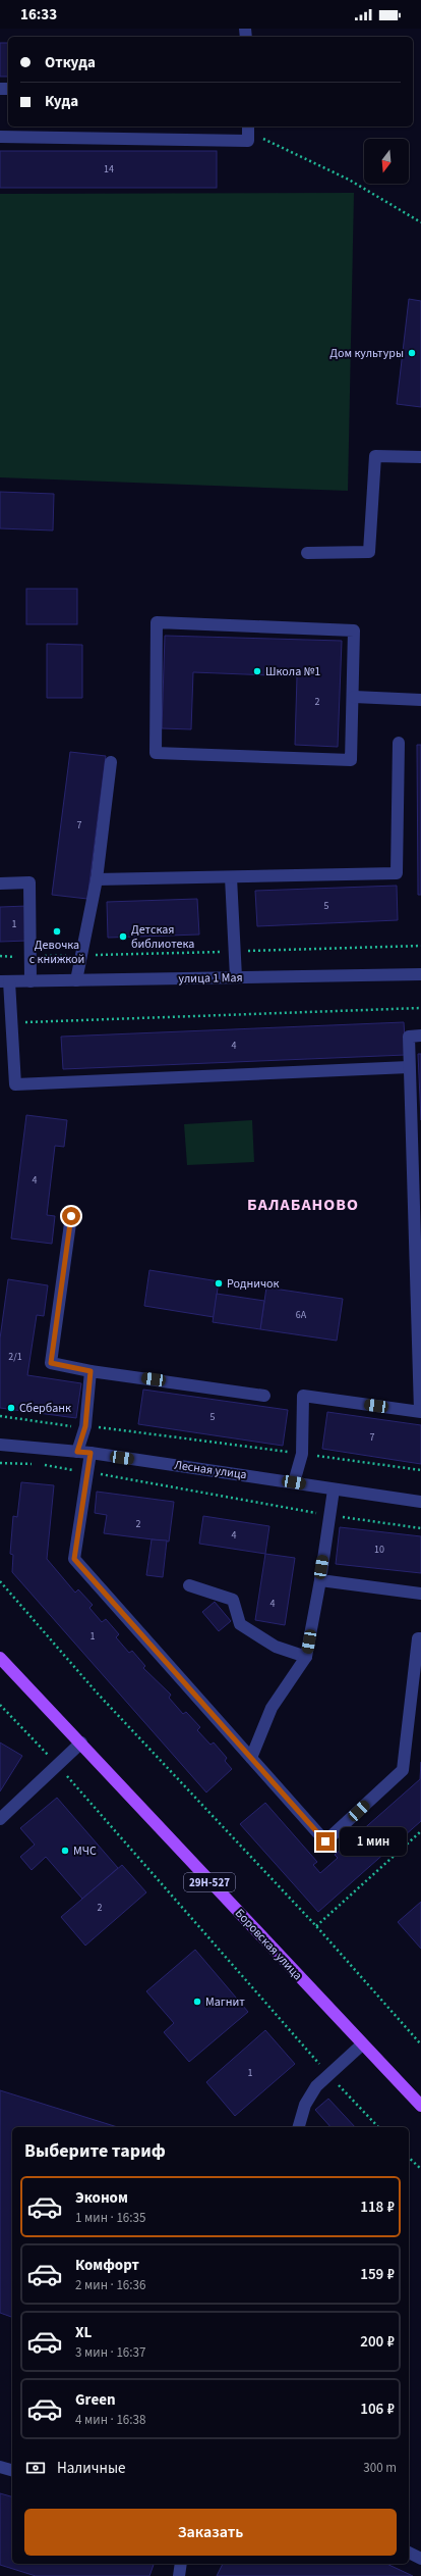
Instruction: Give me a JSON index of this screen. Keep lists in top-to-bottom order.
{
  "streets": {
    "main road": ["29Н-527", "Боровская улица"],
    "street": ["улица 1 Мая", "Лесная улица"]
  },
  "districts": ["БАЛАБАНОВО"],
  "places": [
    "Дом культуры",
    "Школа №1",
    "Девочка с книжкой",
    "Детская библиотека",
    "Родничок",
    "Сбербанк",
    "МЧС",
    "Магнит"
  ],
  "house_numbers": [
    "14",
    "2",
    "7",
    "5",
    "1",
    "4",
    "4",
    "6А",
    "2/1",
    "5",
    "7",
    "2",
    "4",
    "10",
    "4",
    "1",
    "2",
    "1"
  ],
  "north": "bottom",
  "page": {
    "status": "16:33",
    "banner": ["Откуда", "Куда"],
    "bubble": "1 мин",
    "heading": "Выберите тариф",
    "list": [
      {
        "name": "Эконом",
        "note": "1 мин · 16:35",
        "value": "118 ₽"
      },
      {
        "name": "Комфорт",
        "note": "2 мин · 16:36",
        "value": "159 ₽"
      },
      {
        "name": "XL",
        "note": "3 мин · 16:37",
        "value": "200 ₽"
      },
      {
        "name": "Green",
        "note": "4 мин · 16:38",
        "value": "106 ₽"
      }
    ],
    "pay": ["Наличные", "300 m"],
    "buttons": "Заказать"
  }
}
